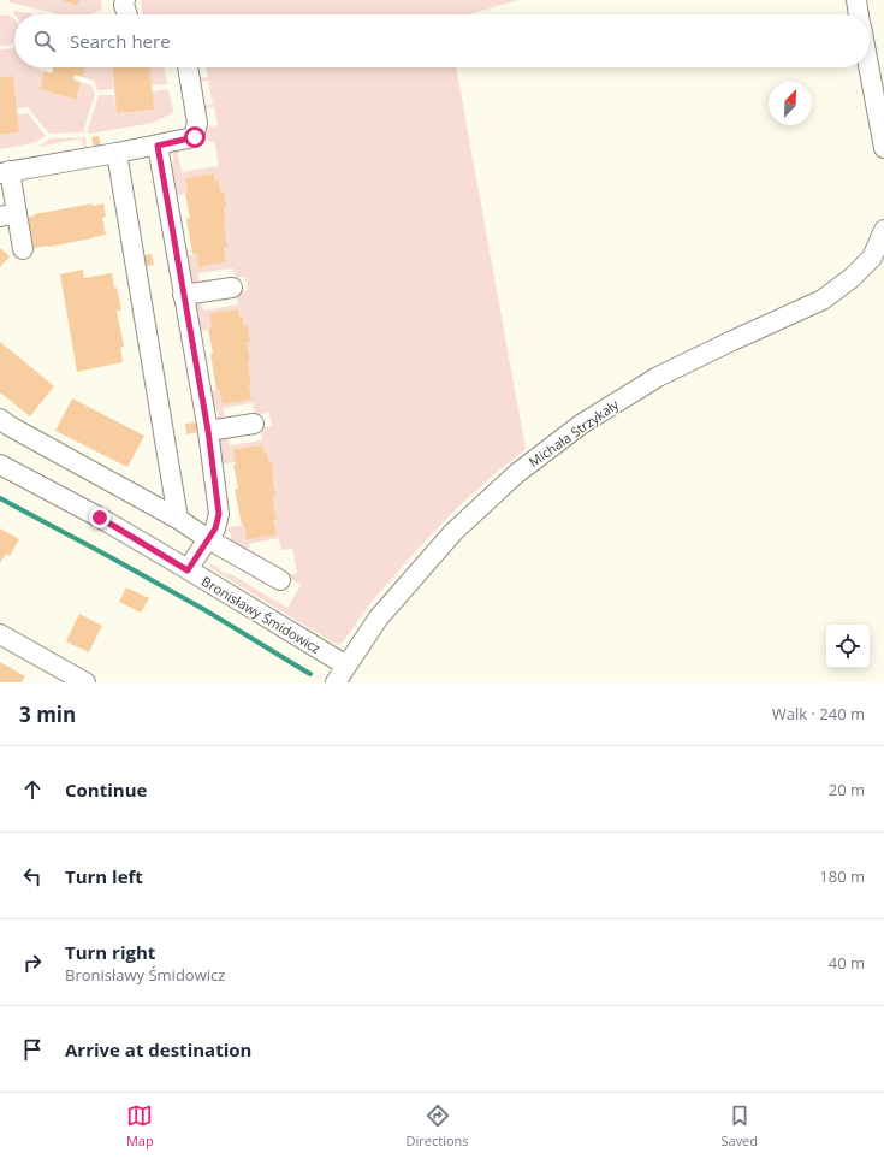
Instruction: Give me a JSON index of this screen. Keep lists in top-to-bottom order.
{
  "streets": {
    "street": ["Michała Strzykały", "Bronisławy Śmidowicz"]
  },
  "crossings": [
    ["Michała Strzykały", "Bronisławy Śmidowicz"]
  ],
  "north": "top right",
  "page": {
    "search": "Search here",
    "heading": ["3 min", "Walk · 240 m"],
    "list": [
      ["Continue", "20 m"],
      ["Turn left", "180 m"],
      ["Turn right", "Bronisławy Śmidowicz", "40 m"],
      "Arrive at destination"
    ],
    "nav": ["Map", "Directions", "Saved"]
  }
}
